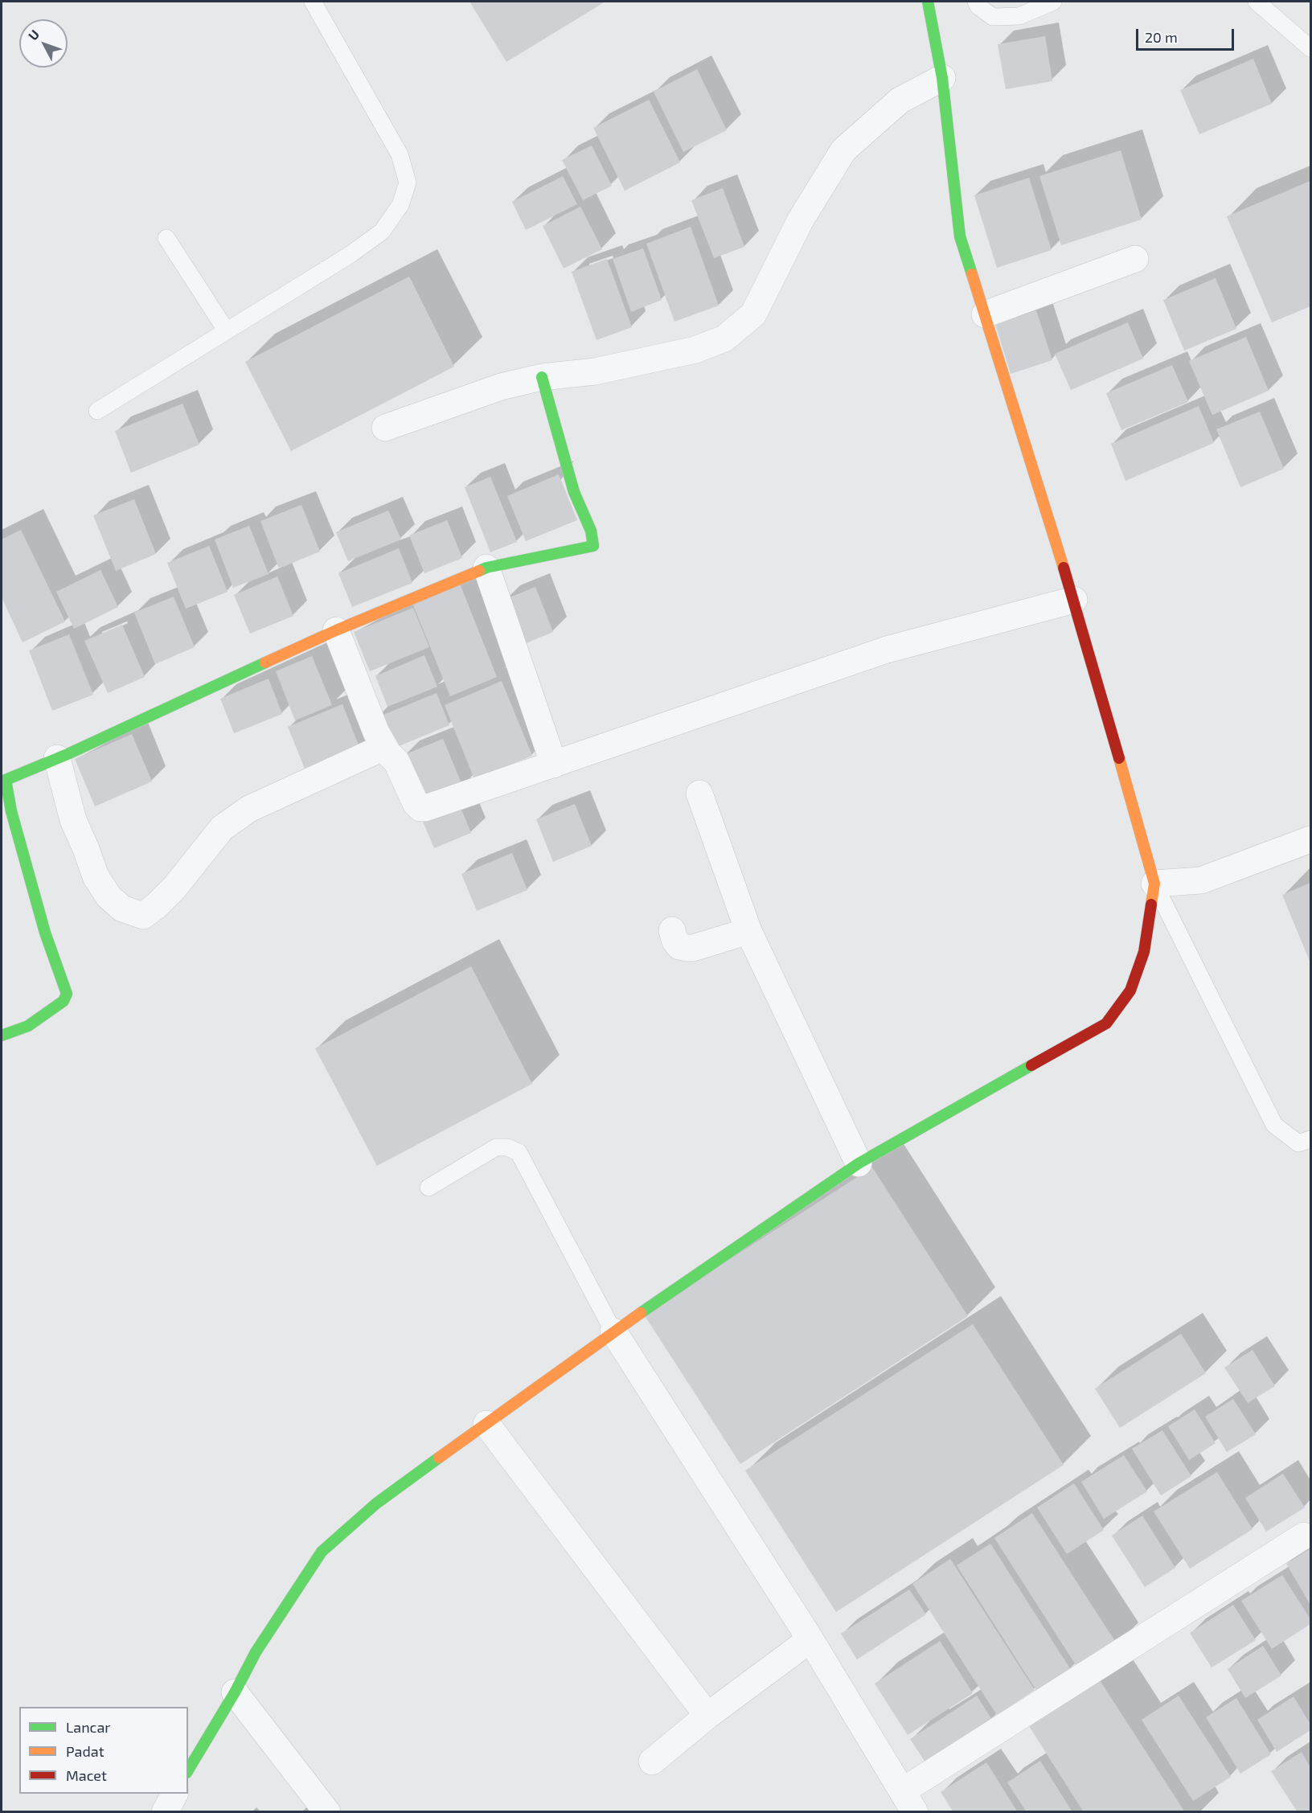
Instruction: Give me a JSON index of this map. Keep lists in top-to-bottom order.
{
  "legend": ["Lancar", "Padat", "Macet"],
  "scale_bar": "20 m",
  "north": "top left"
}
